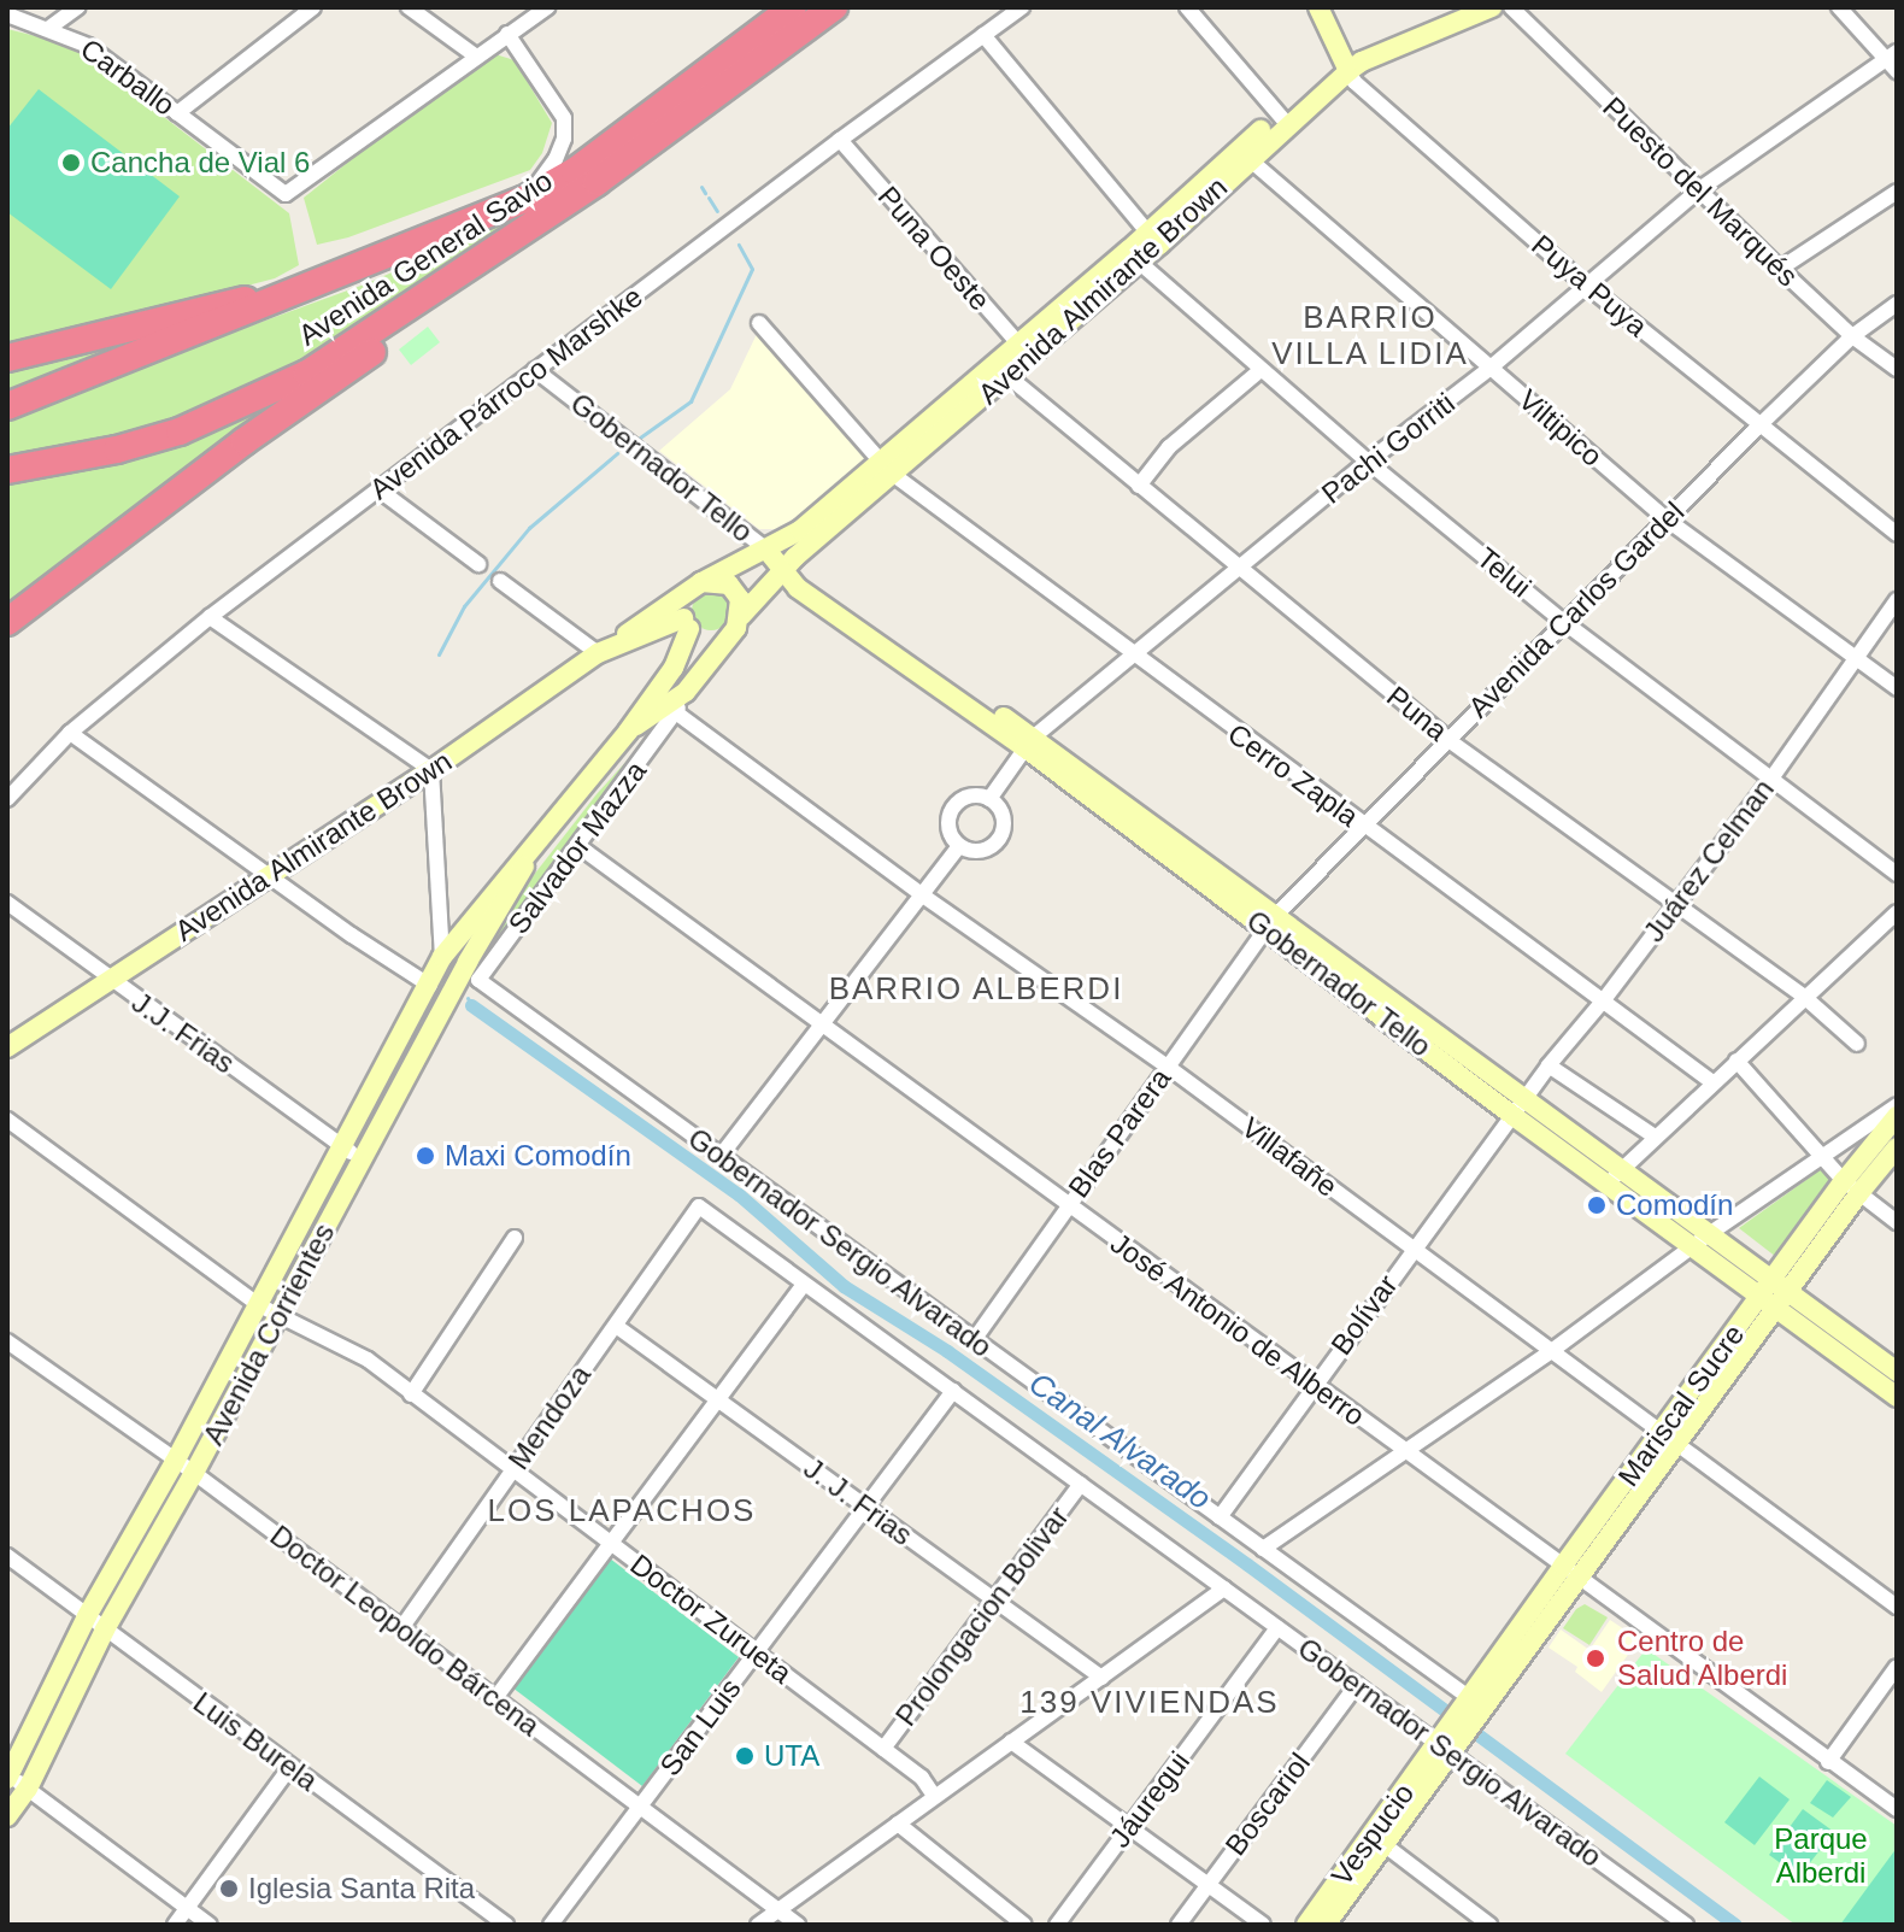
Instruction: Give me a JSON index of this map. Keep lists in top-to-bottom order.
{
  "streets": {
    "highway": ["Avenida General Savio"],
    "street": [
      "Carballo",
      "Puesto del Marqués",
      "Puna Oeste",
      "Puya Puya",
      "Avenida Almirante Brown",
      "Avenida Párroco Marshke",
      "Viltipico",
      "Pachi Gorriti",
      "Gobernador Tello",
      "Telui",
      "Avenida Carlos Gardel",
      "Puna",
      "Cerro Zapla",
      "Salvador Mazza",
      "Juárez Celman",
      "J.J. Frias",
      "Blas Parera",
      "Villafañe",
      "Gobernador Sergio Alvarado",
      "Bolívar",
      "José Antonio de Alberro",
      "Avenida Corrientes",
      "Mariscal Sucre",
      "Mendoza",
      "J. J. Frias",
      "Prolongacion Bolivar",
      "Doctor Zurueta",
      "Doctor Leopoldo Bárcena",
      "San Luis",
      "Luis Burela",
      "Jáuregui",
      "Boscariol",
      "Vespucio"
    ]
  },
  "crossings": [
    ["Puesto del Marqués", "Pachi Gorriti"],
    ["Puesto del Marqués", "Avenida Carlos Gardel"],
    ["Puna Oeste", "Avenida Almirante Brown"],
    ["Puna Oeste", "Avenida Párroco Marshke"],
    ["Puya Puya", "Avenida Almirante Brown"],
    ["Puya Puya", "Pachi Gorriti"],
    ["Puya Puya", "Avenida Carlos Gardel"],
    ["Avenida Almirante Brown", "Viltipico"],
    ["Avenida Almirante Brown", "Gobernador Tello"],
    ["Avenida Almirante Brown", "Telui"],
    ["Avenida Almirante Brown", "Puna"],
    ["Avenida Almirante Brown", "Cerro Zapla"],
    ["Avenida Almirante Brown", "J.J. Frias"],
    ["Avenida Almirante Brown", "Avenida Corrientes"],
    ["Avenida Párroco Marshke", "Gobernador Tello"],
    ["Viltipico", "Pachi Gorriti"],
    ["Viltipico", "Avenida Carlos Gardel"],
    ["Viltipico", "Juárez Celman"],
    ["Pachi Gorriti", "Gobernador Tello"],
    ["Pachi Gorriti", "Telui"],
    ["Pachi Gorriti", "Puna"],
    ["Pachi Gorriti", "Cerro Zapla"],
    ["Gobernador Tello", "Avenida Carlos Gardel"],
    ["Gobernador Tello", "Juárez Celman"],
    ["Gobernador Tello", "Blas Parera"],
    ["Gobernador Tello", "Bolívar"],
    ["Gobernador Tello", "Mariscal Sucre"],
    ["Telui", "Avenida Carlos Gardel"],
    ["Telui", "Juárez Celman"],
    ["Avenida Carlos Gardel", "Puna"],
    ["Avenida Carlos Gardel", "Cerro Zapla"],
    ["Avenida Carlos Gardel", "Blas Parera"],
    ["Puna", "Juárez Celman"],
    ["Cerro Zapla", "Juárez Celman"],
    ["Salvador Mazza", "Villafañe"],
    ["Salvador Mazza", "Gobernador Sergio Alvarado"],
    ["Salvador Mazza", "José Antonio de Alberro"],
    ["Salvador Mazza", "Avenida Corrientes"],
    ["Juárez Celman", "Bolívar"],
    ["J.J. Frias", "Avenida Corrientes"],
    ["Blas Parera", "Villafañe"],
    ["Blas Parera", "Gobernador Sergio Alvarado"],
    ["Blas Parera", "José Antonio de Alberro"],
    ["Villafañe", "Bolívar"],
    ["Villafañe", "Mariscal Sucre"],
    ["Gobernador Sergio Alvarado", "Bolívar"],
    ["Gobernador Sergio Alvarado", "Avenida Corrientes"],
    ["Gobernador Sergio Alvarado", "Mariscal Sucre"],
    ["Gobernador Sergio Alvarado", "Mendoza"],
    ["Gobernador Sergio Alvarado", "Prolongacion Bolivar"],
    ["Gobernador Sergio Alvarado", "San Luis"],
    ["Gobernador Sergio Alvarado", "Jáuregui"],
    ["Gobernador Sergio Alvarado", "Boscariol"],
    ["Gobernador Sergio Alvarado", "Vespucio"],
    ["Bolívar", "José Antonio de Alberro"],
    ["José Antonio de Alberro", "Mariscal Sucre"],
    ["Avenida Corrientes", "Doctor Zurueta"],
    ["Avenida Corrientes", "Doctor Leopoldo Bárcena"],
    ["Avenida Corrientes", "Luis Burela"],
    ["Mendoza", "J. J. Frias"],
    ["Mendoza", "Doctor Zurueta"],
    ["Mendoza", "Doctor Leopoldo Bárcena"],
    ["J. J. Frias", "Prolongacion Bolivar"],
    ["J. J. Frias", "San Luis"],
    ["Prolongacion Bolivar", "Doctor Zurueta"],
    ["Doctor Zurueta", "San Luis"],
    ["Doctor Leopoldo Bárcena", "San Luis"]
  ],
  "districts": [
    "BARRIO VILLA LIDIA",
    "BARRIO ALBERDI",
    "LOS LAPACHOS",
    "139 VIVIENDAS"
  ],
  "water": ["Canal Alvarado"],
  "parks": ["Parque Alberdi"],
  "places": [
    "Cancha de Vial 6",
    "Maxi Comodín",
    "Comodín",
    "Centro de Salud Alberdi",
    "UTA",
    "Iglesia Santa Rita"
  ]
}
